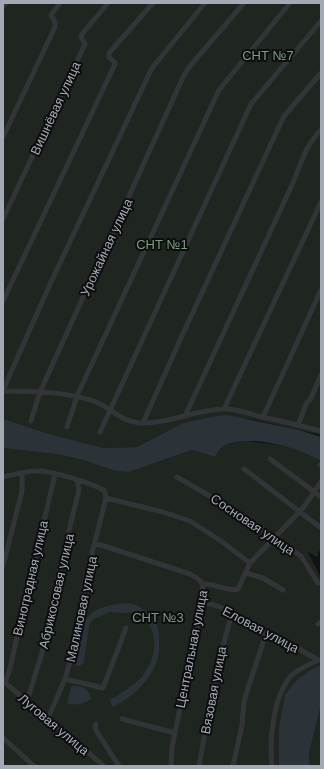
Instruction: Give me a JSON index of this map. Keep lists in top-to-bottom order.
{
  "streets": {
    "street": [
      "Вишнёвая улица",
      "Урожайная улица",
      "Сосновая улица",
      "Виноградная улица",
      "Абрикосовая улица",
      "Малиновая улица",
      "Еловая улица",
      "Центральная улица",
      "Вязовая улица",
      "Луговая улица"
    ]
  },
  "crossings": [
    ["Сосновая улица", "Центральная улица"],
    ["Виноградная улица", "Луговая улица"],
    ["Абрикосовая улица", "Луговая улица"],
    ["Малиновая улица", "Луговая улица"],
    ["Еловая улица", "Центральная улица"],
    ["Еловая улица", "Вязовая улица"]
  ],
  "parks": ["СНТ №7", "СНТ №1", "СНТ №3"]
}
